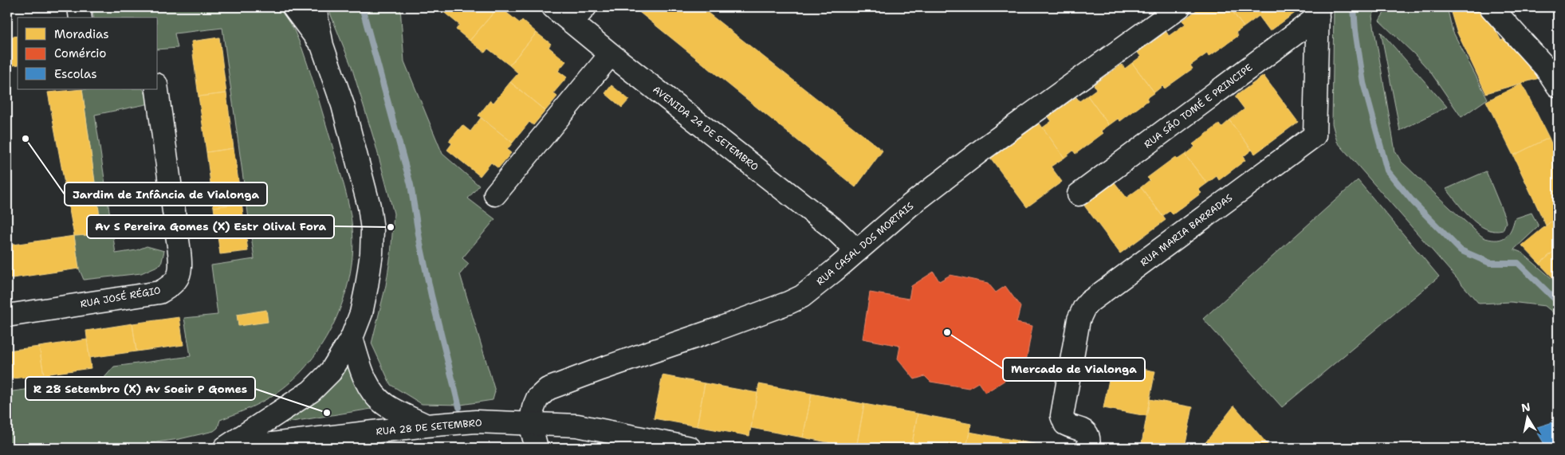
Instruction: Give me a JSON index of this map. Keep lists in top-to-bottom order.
{
  "streets": {
    "street": [
      "RUA SÃO TOMÉ E PRINCIPE",
      "AVENIDA 24 DE SETEMBRO",
      "RUA MARIA BARRADAS",
      "RUA CASAL DOS MORTAIS",
      "RUA JOSÉ RÉGIO",
      "RUA 28 DE SETEMBRO"
    ]
  },
  "crossings": [
    ["RUA SÃO TOMÉ E PRINCIPE", "RUA MARIA BARRADAS"],
    ["AVENIDA 24 DE SETEMBRO", "RUA CASAL DOS MORTAIS"],
    ["RUA CASAL DOS MORTAIS", "RUA 28 DE SETEMBRO"]
  ],
  "places": [
    "Jardim de Infância de Vialonga",
    "Av S Pereira Gomes (X) Estr Olival Fora",
    "Mercado de Vialonga",
    "R 28 Setembro (X) Av Soeir P Gomes"
  ],
  "legend": ["Moradias", "Comércio", "Escolas"],
  "north": "top"
}
